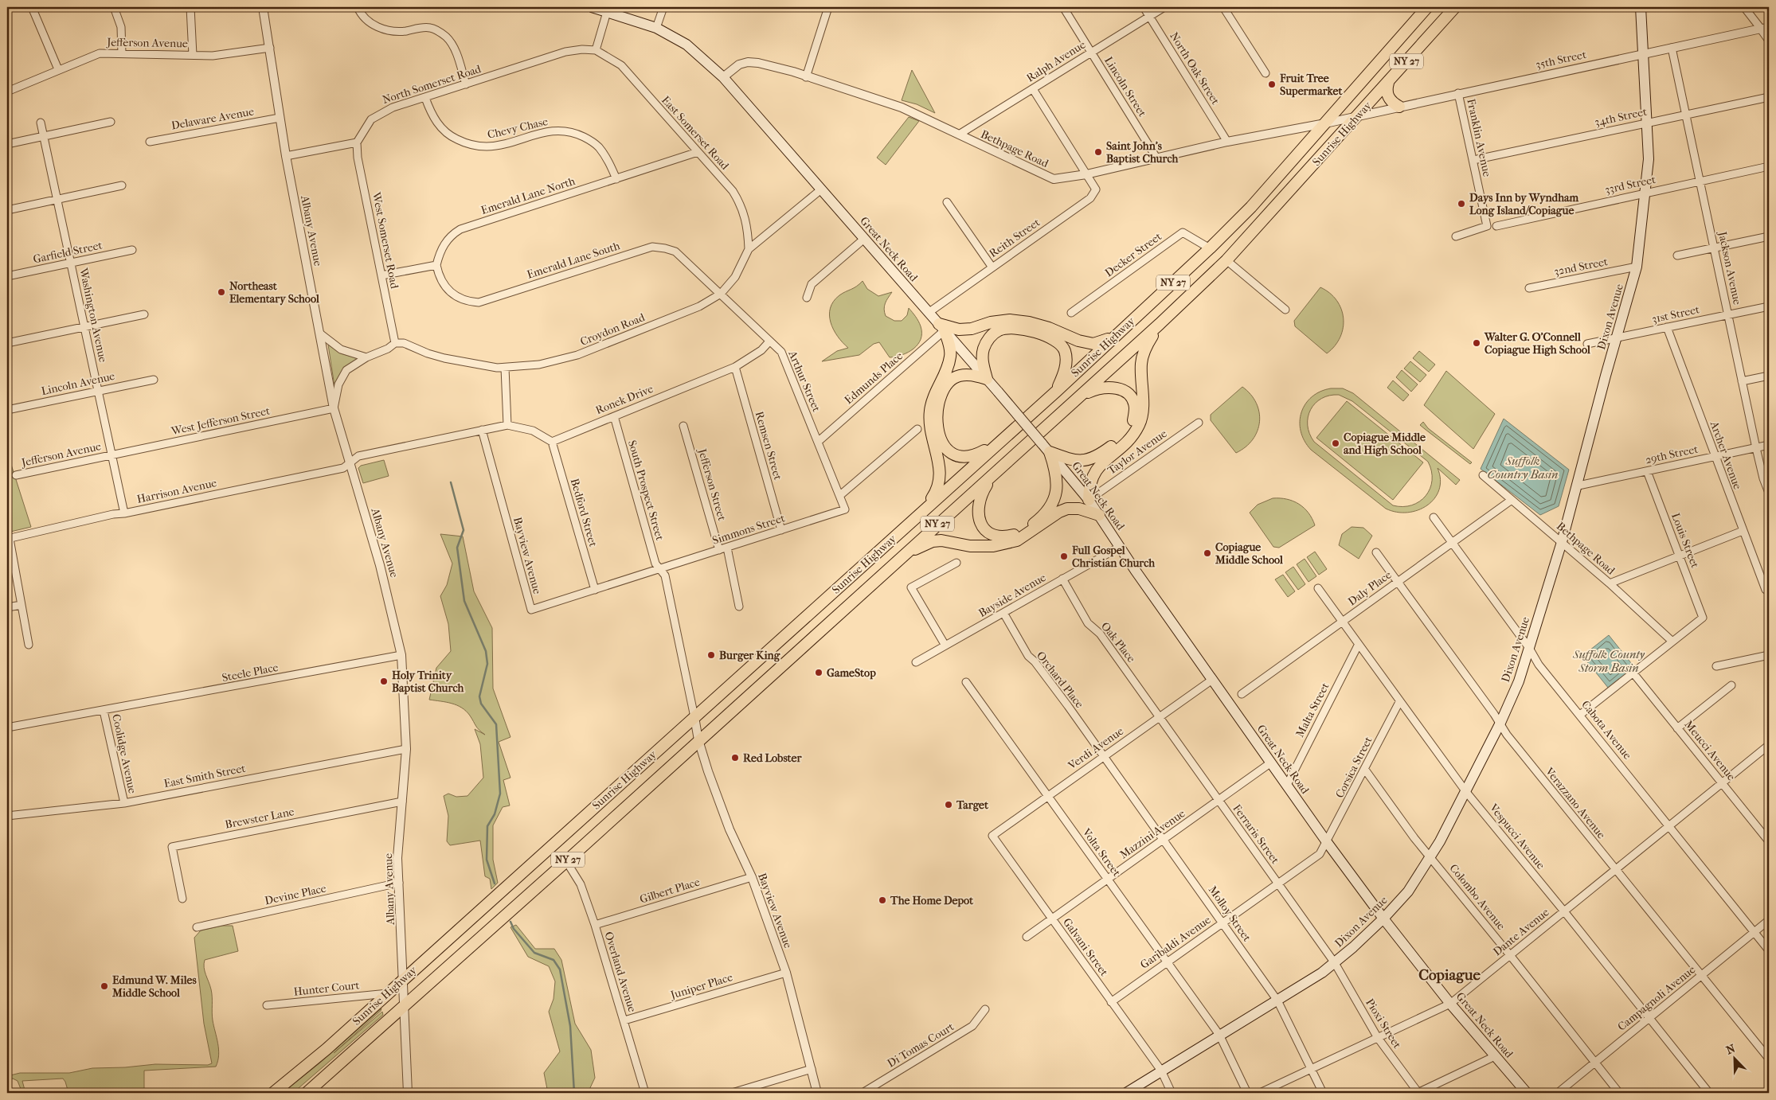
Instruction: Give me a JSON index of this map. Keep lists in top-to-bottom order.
{
  "streets": {
    "highway": ["NY 27", "Sunrise Highway"],
    "main road": ["Great Neck Road", "Dixon Avenue"],
    "street": [
      "Jefferson Avenue",
      "35th Street",
      "Ralph Avenue",
      "North Oak Street",
      "North Somerset Road",
      "Lincoln Street",
      "34th Street",
      "Delaware Avenue",
      "Chevy Chase",
      "East Somerset Road",
      "Franklin Avenue",
      "Bethpage Road",
      "33rd Street",
      "Emerald Lane North",
      "Albany Avenue",
      "Reith Street",
      "West Somerset Road",
      "Garfield Street",
      "Decker Street",
      "Emerald Lane South",
      "32nd Street",
      "Jackson Avenue",
      "31st Street",
      "Washington Avenue",
      "Croydon Road",
      "Edmunds Place",
      "Arthur Street",
      "Lincoln Avenue",
      "Ronek Drive",
      "West Jefferson Street",
      "Remsen Street",
      "Taylor Avenue",
      "29th Street",
      "Archer Avenue",
      "Jefferson Street",
      "South Prospect Street",
      "Harrison Avenue",
      "Bedford Street",
      "Simmons Street",
      "Louis Street",
      "Bayview Avenue",
      "Daly Place",
      "Bayside Avenue",
      "Oak Place",
      "Steele Place",
      "Orchard Place",
      "Malta Street",
      "Cabota Avenue",
      "Verdi Avenue",
      "Meucci Avenue",
      "Coolidge Avenue",
      "Corsica Street",
      "East Smith Street",
      "Verazzano Avenue",
      "Brewster Lane",
      "Mazzini Avenue",
      "Ferraris Street",
      "Vespucci Avenue",
      "Volta Street",
      "Gilbert Place",
      "Devine Place",
      "Colombo Avenue",
      "Molloy Street",
      "Dante Avenue",
      "Garibaldi Avenue",
      "Galvani Street",
      "Overland Avenue",
      "Juniper Place",
      "Hunter Court",
      "Campagnoli Avenue",
      "Pioxi Street",
      "Di Tomas Court"
    ]
  },
  "crossings": [
    ["Jefferson Avenue", "Albany Avenue"],
    ["Jefferson Avenue", "Washington Avenue"],
    ["Jefferson Avenue", "West Jefferson Street"],
    ["35th Street", "Sunrise Highway"],
    ["35th Street", "Franklin Avenue"],
    ["35th Street", "Bethpage Road"],
    ["35th Street", "Jackson Avenue"],
    ["35th Street", "Dixon Avenue"],
    ["Ralph Avenue", "North Oak Street"],
    ["Ralph Avenue", "Lincoln Street"],
    ["Ralph Avenue", "Bethpage Road"],
    ["North Oak Street", "Bethpage Road"],
    ["North Somerset Road", "Chevy Chase"],
    ["North Somerset Road", "East Somerset Road"],
    ["North Somerset Road", "West Somerset Road"],
    ["Lincoln Street", "Bethpage Road"],
    ["34th Street", "Jackson Avenue"],
    ["34th Street", "Dixon Avenue"],
    ["Delaware Avenue", "Albany Avenue"],
    ["Chevy Chase", "Emerald Lane North"],
    ["East Somerset Road", "Emerald Lane North"],
    ["East Somerset Road", "Croydon Road"],
    ["Sunrise Highway", "Bethpage Road"],
    ["Sunrise Highway", "Albany Avenue"],
    ["Sunrise Highway", "Decker Street"],
    ["Sunrise Highway", "Bayview Avenue"],
    ["Sunrise Highway", "Overland Avenue"],
    ["Sunrise Highway", "Hunter Court"],
    ["Bethpage Road", "Reith Street"],
    ["Bethpage Road", "Great Neck Road"],
    ["Bethpage Road", "Dixon Avenue"],
    ["Bethpage Road", "Louis Street"],
    ["Bethpage Road", "Daly Place"],
    ["33rd Street", "Jackson Avenue"],
    ["33rd Street", "Dixon Avenue"],
    ["Emerald Lane North", "Emerald Lane South"],
    ["Albany Avenue", "West Jefferson Street"],
    ["Albany Avenue", "Harrison Avenue"],
    ["Albany Avenue", "Steele Place"],
    ["Albany Avenue", "East Smith Street"],
    ["Albany Avenue", "Brewster Lane"],
    ["Albany Avenue", "Devine Place"],
    ["Reith Street", "Great Neck Road"],
    ["West Somerset Road", "Croydon Road"],
    ["Great Neck Road", "Dixon Avenue"],
    ["Great Neck Road", "Croydon Road"],
    ["Great Neck Road", "Edmunds Place"],
    ["Great Neck Road", "Taylor Avenue"],
    ["Great Neck Road", "Bayside Avenue"],
    ["Great Neck Road", "Malta Street"],
    ["Great Neck Road", "Verdi Avenue"],
    ["Great Neck Road", "Corsica Street"],
    ["Great Neck Road", "Mazzini Avenue"],
    ["Great Neck Road", "Dante Avenue"],
    ["Great Neck Road", "Garibaldi Avenue"],
    ["Garfield Street", "Washington Avenue"],
    ["Emerald Lane South", "Croydon Road"],
    ["Emerald Lane South", "Arthur Street"],
    ["32nd Street", "Dixon Avenue"],
    ["Jackson Avenue", "31st Street"],
    ["Jackson Avenue", "29th Street"],
    ["31st Street", "Dixon Avenue"],
    ["31st Street", "Archer Avenue"],
    ["Washington Avenue", "Lincoln Avenue"],
    ["Washington Avenue", "West Jefferson Street"],
    ["Washington Avenue", "Harrison Avenue"],
    ["Dixon Avenue", "29th Street"],
    ["Dixon Avenue", "Cabota Avenue"],
    ["Dixon Avenue", "Verazzano Avenue"],
    ["Dixon Avenue", "Ferraris Street"],
    ["Dixon Avenue", "Vespucci Avenue"],
    ["Dixon Avenue", "Volta Street"],
    ["Dixon Avenue", "Colombo Avenue"],
    ["Dixon Avenue", "Molloy Street"],
    ["Dixon Avenue", "Galvani Street"],
    ["Dixon Avenue", "Pioxi Street"],
    ["Croydon Road", "Arthur Street"],
    ["Edmunds Place", "Arthur Street"],
    ["Arthur Street", "Ronek Drive"],
    ["Arthur Street", "Simmons Street"],
    ["Ronek Drive", "Remsen Street"],
    ["Ronek Drive", "South Prospect Street"],
    ["Ronek Drive", "Bedford Street"],
    ["Remsen Street", "Simmons Street"],
    ["29th Street", "Archer Avenue"],
    ["29th Street", "Louis Street"],
    ["Jefferson Street", "Simmons Street"],
    ["South Prospect Street", "Simmons Street"],
    ["South Prospect Street", "Bayview Avenue"],
    ["Bedford Street", "Bayview Avenue"],
    ["Simmons Street", "Bayview Avenue"],
    ["Bayview Avenue", "Gilbert Place"],
    ["Bayview Avenue", "Juniper Place"],
    ["Daly Place", "Cabota Avenue"],
    ["Daly Place", "Verazzano Avenue"],
    ["Daly Place", "Vespucci Avenue"],
    ["Bayside Avenue", "Oak Place"],
    ["Bayside Avenue", "Orchard Place"],
    ["Oak Place", "Verdi Avenue"],
    ["Oak Place", "Ferraris Street"],
    ["Steele Place", "Coolidge Avenue"],
    ["Orchard Place", "Verdi Avenue"],
    ["Orchard Place", "Molloy Street"],
    ["Malta Street", "Vespucci Avenue"],
    ["Cabota Avenue", "Dante Avenue"],
    ["Cabota Avenue", "Campagnoli Avenue"],
    ["Verdi Avenue", "Ferraris Street"],
    ["Verdi Avenue", "Volta Street"],
    ["Verdi Avenue", "Molloy Street"],
    ["Verdi Avenue", "Galvani Street"],
    ["Meucci Avenue", "Dante Avenue"],
    ["Coolidge Avenue", "East Smith Street"],
    ["Corsica Street", "Vespucci Avenue"],
    ["Corsica Street", "Colombo Avenue"],
    ["Corsica Street", "Garibaldi Avenue"],
    ["Verazzano Avenue", "Dante Avenue"],
    ["Verazzano Avenue", "Campagnoli Avenue"],
    ["Mazzini Avenue", "Ferraris Street"],
    ["Mazzini Avenue", "Volta Street"],
    ["Mazzini Avenue", "Molloy Street"],
    ["Mazzini Avenue", "Galvani Street"],
    ["Ferraris Street", "Garibaldi Avenue"],
    ["Ferraris Street", "Pioxi Street"],
    ["Vespucci Avenue", "Dante Avenue"],
    ["Vespucci Avenue", "Campagnoli Avenue"],
    ["Volta Street", "Garibaldi Avenue"],
    ["Gilbert Place", "Overland Avenue"],
    ["Colombo Avenue", "Dante Avenue"],
    ["Colombo Avenue", "Campagnoli Avenue"],
    ["Molloy Street", "Dante Avenue"],
    ["Molloy Street", "Garibaldi Avenue"],
    ["Dante Avenue", "Pioxi Street"],
    ["Garibaldi Avenue", "Galvani Street"],
    ["Overland Avenue", "Juniper Place"]
  ],
  "districts": ["Copiague"],
  "water": ["Suffolk Country Basin", "Suffolk County Storm Basin"],
  "places": [
    "Fruit Tree Supermarket",
    "Saint John's Baptist Church",
    "Days Inn by Wyndham Long Island/Copiague",
    "Northeast Elementary School",
    "Walter G. O'Connell Copiague High School",
    "Copiague Middle and High School",
    "Copiague Middle School",
    "Full Gospel Christian Church",
    "Burger King",
    "GameStop",
    "Holy Trinity Baptist Church",
    "Red Lobster",
    "Target",
    "The Home Depot",
    "Edmund W. Miles Middle School"
  ],
  "north": "top left"
}
